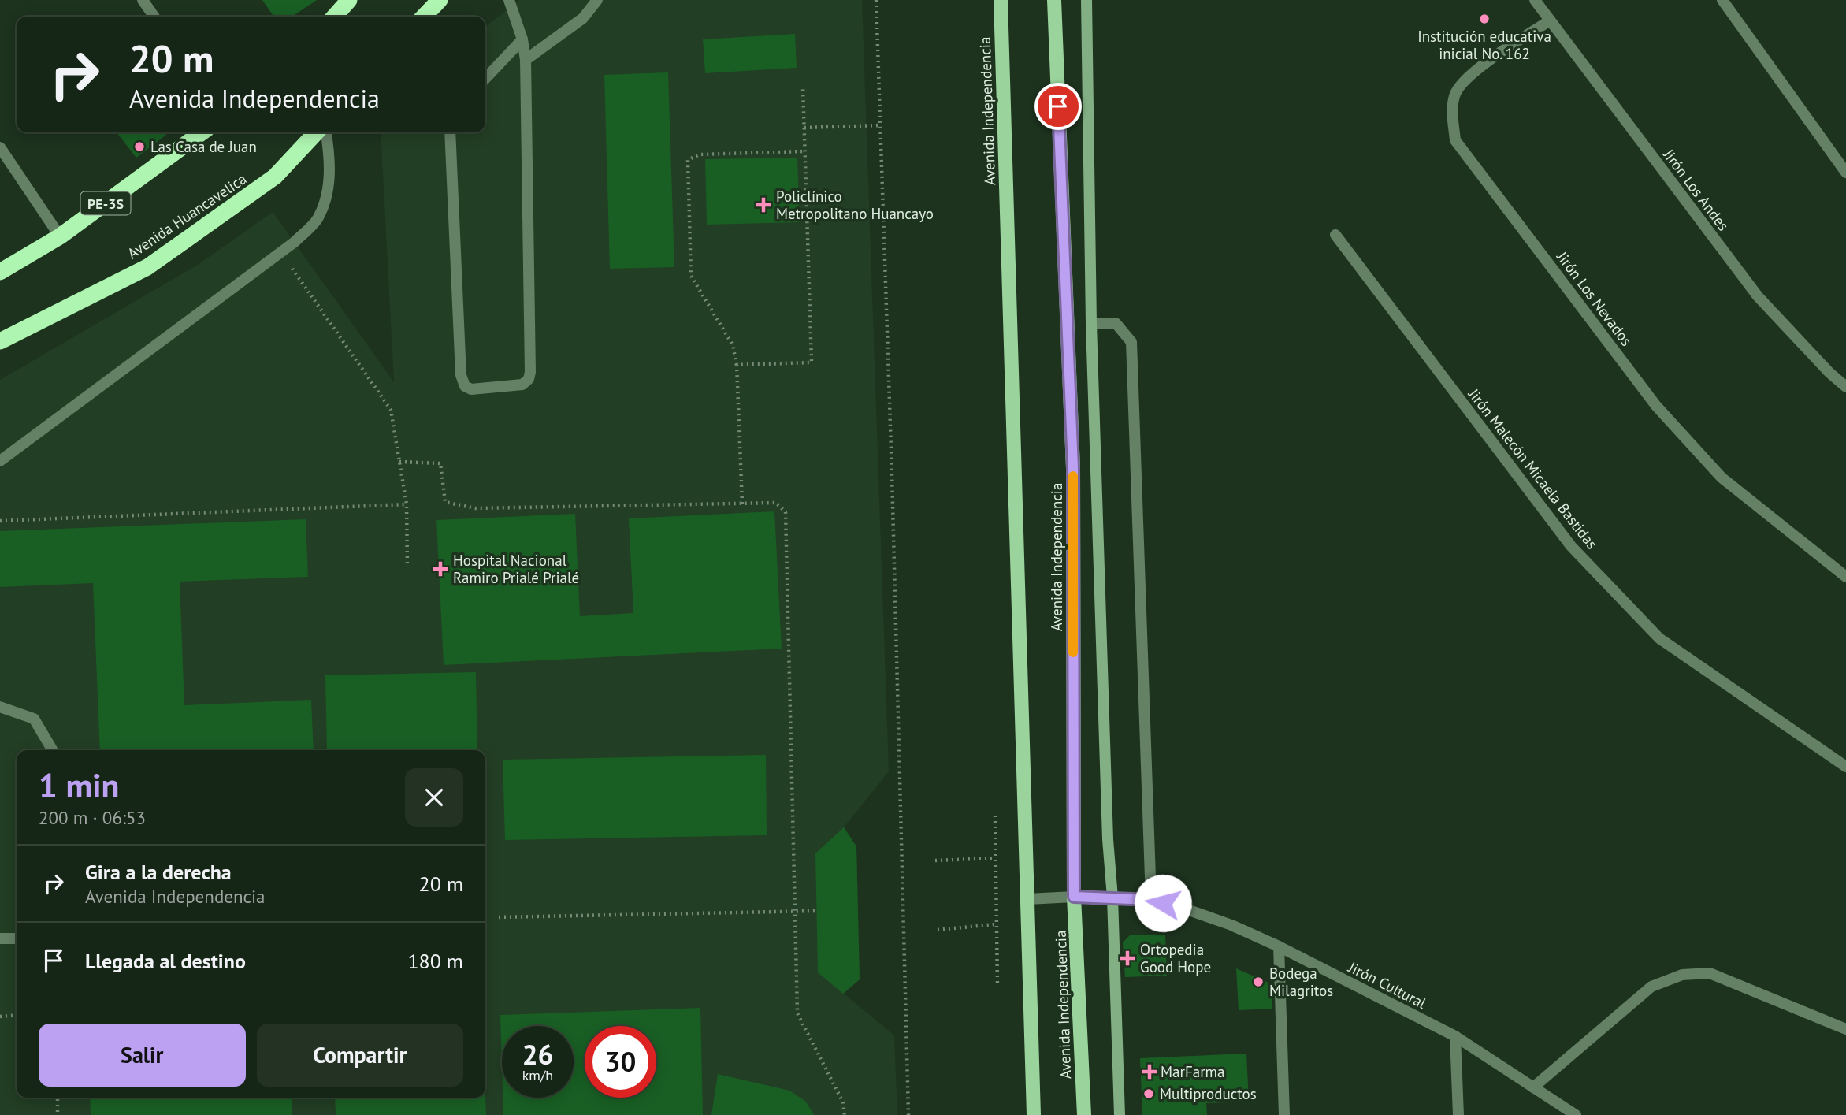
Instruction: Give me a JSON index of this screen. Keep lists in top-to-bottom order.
{
  "streets": {
    "highway": ["PE-3S", "Avenida Huancavelica"],
    "main road": ["Avenida Independencia"],
    "street": [
      "Jirón Los Andes",
      "Jirón Los Nevados",
      "Jirón Malecón Micaela Bastidas",
      "Jirón Cultural"
    ]
  },
  "crossings": [
    ["Avenida Independencia", "Jirón Cultural"],
    ["Jirón Los Andes", "Jirón Los Nevados"]
  ],
  "places": {
    "other": [
      "Institución educativa inicial No. 162",
      "Las Casa de Juan",
      "Bodega Milagritos",
      "Multiproductos"
    ],
    "health": [
      "Policlínico Metropolitano Huancayo",
      "Hospital Nacional Ramiro Prialé Prialé",
      "Ortopedia Good Hope",
      "MarFarma"
    ]
  },
  "page": {
    "turn": ["20 m", "Avenida Independencia"],
    "heading": ["1 min", "200 m · 06:53"],
    "list": [
      {
        "name": "Gira a la derecha",
        "note": "Avenida Independencia",
        "value": "20 m"
      },
      {
        "name": "Llegada al destino",
        "value": "180 m"
      }
    ],
    "buttons": ["Salir", "Compartir"],
    "speed": "26 km/h",
    "limit": "30"
  }
}
